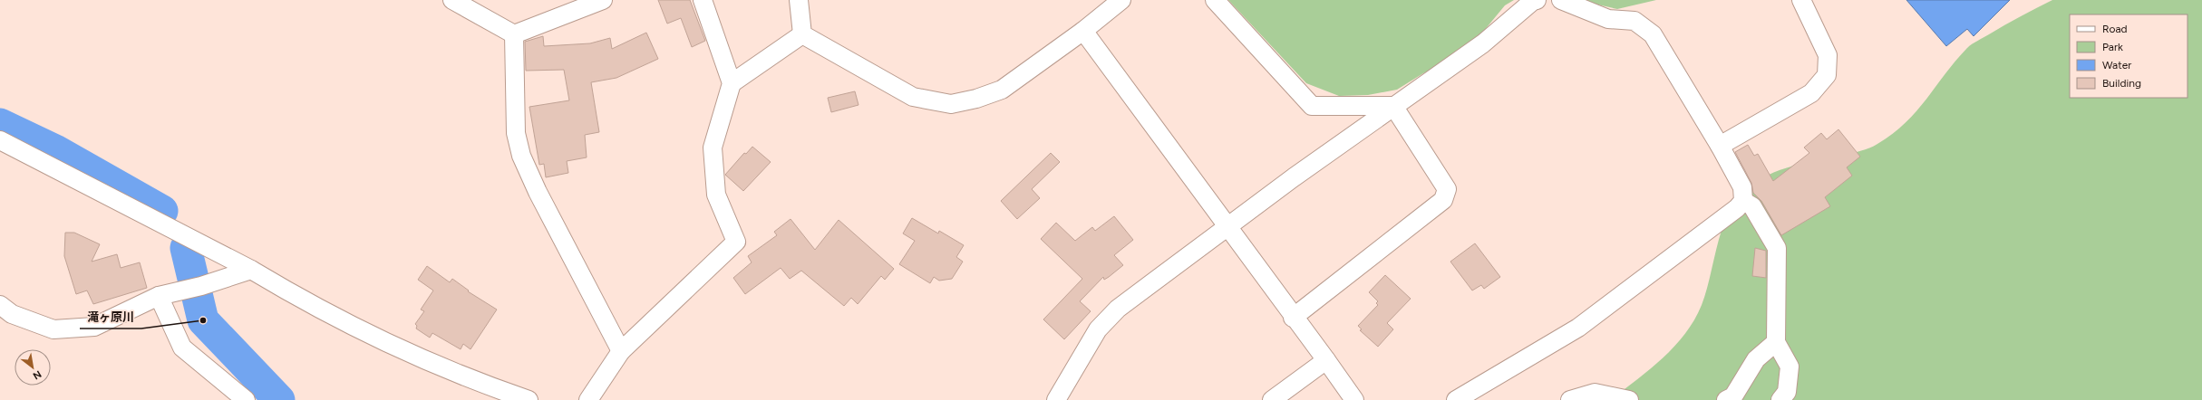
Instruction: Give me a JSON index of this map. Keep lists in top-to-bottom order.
{
  "places": ["滝ヶ原川"],
  "legend": [
    "Road",
    "Park",
    "Water",
    "Building"
  ],
  "north": "bottom right"
}
